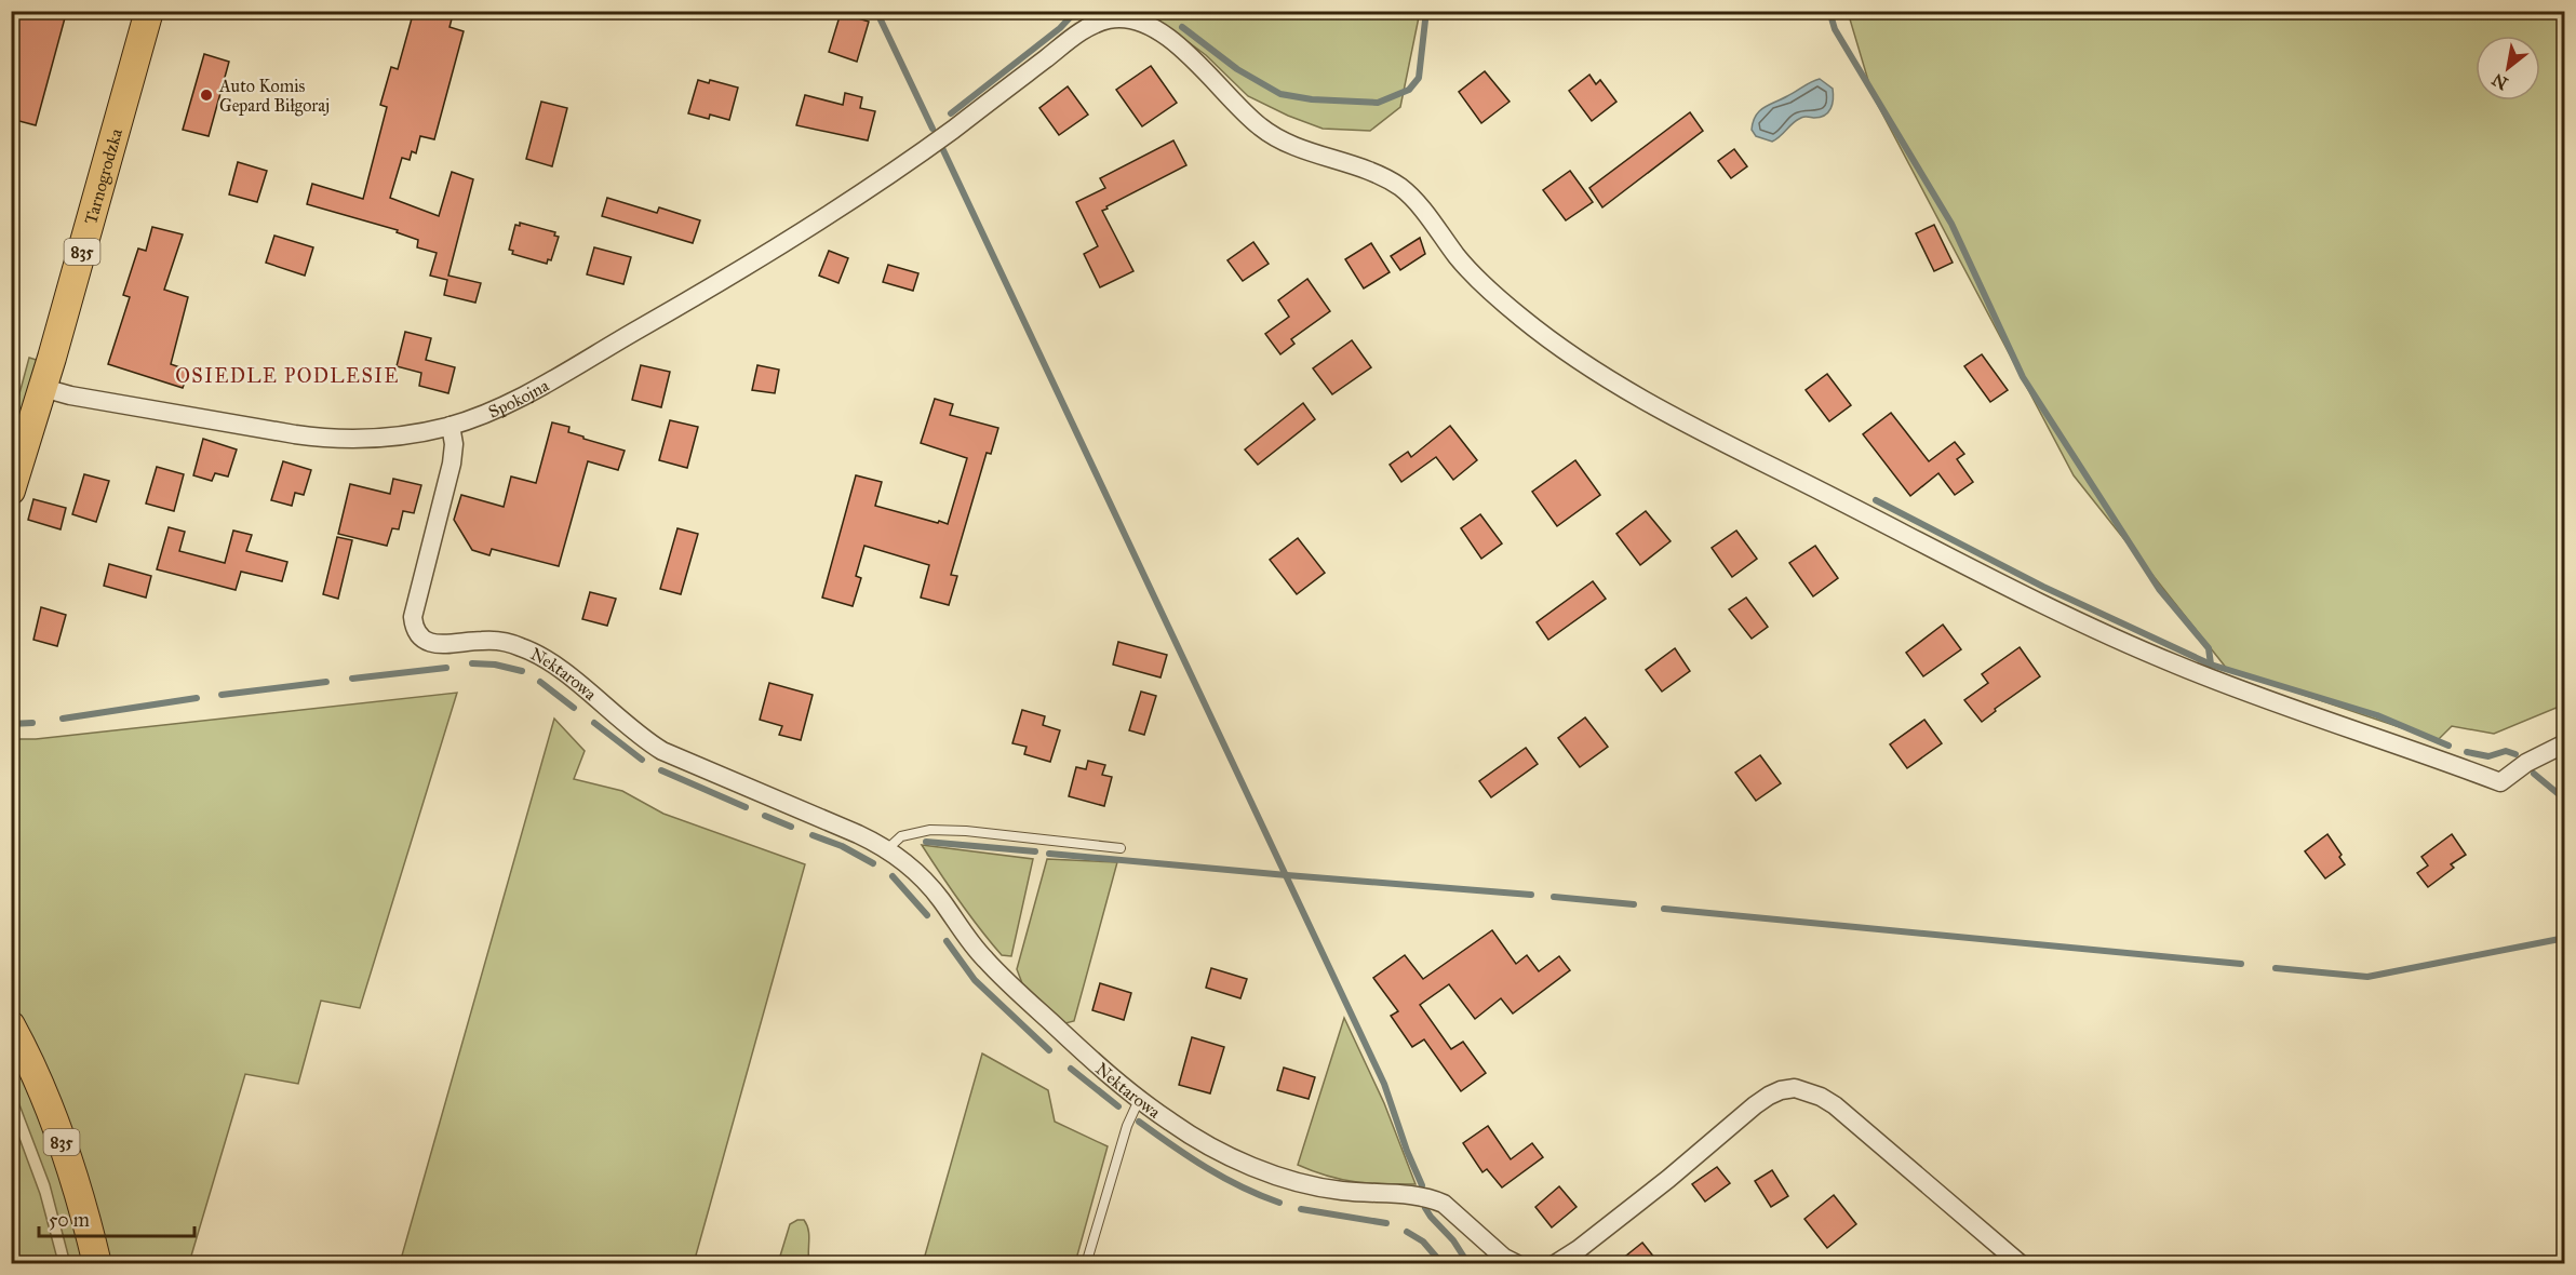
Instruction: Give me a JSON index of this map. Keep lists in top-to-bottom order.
{
  "streets": {
    "main road": ["Tarnogrodzka", "835"],
    "street": ["Spokojna", "Nektarowa"]
  },
  "crossings": [
    ["Tarnogrodzka", "Spokojna"],
    ["Spokojna", "Nektarowa"]
  ],
  "districts": ["OSIEDLE PODLESIE"],
  "places": ["Auto Komis Gepard Biłgoraj"],
  "scale_bar": "50 m",
  "north": "bottom left"
}
